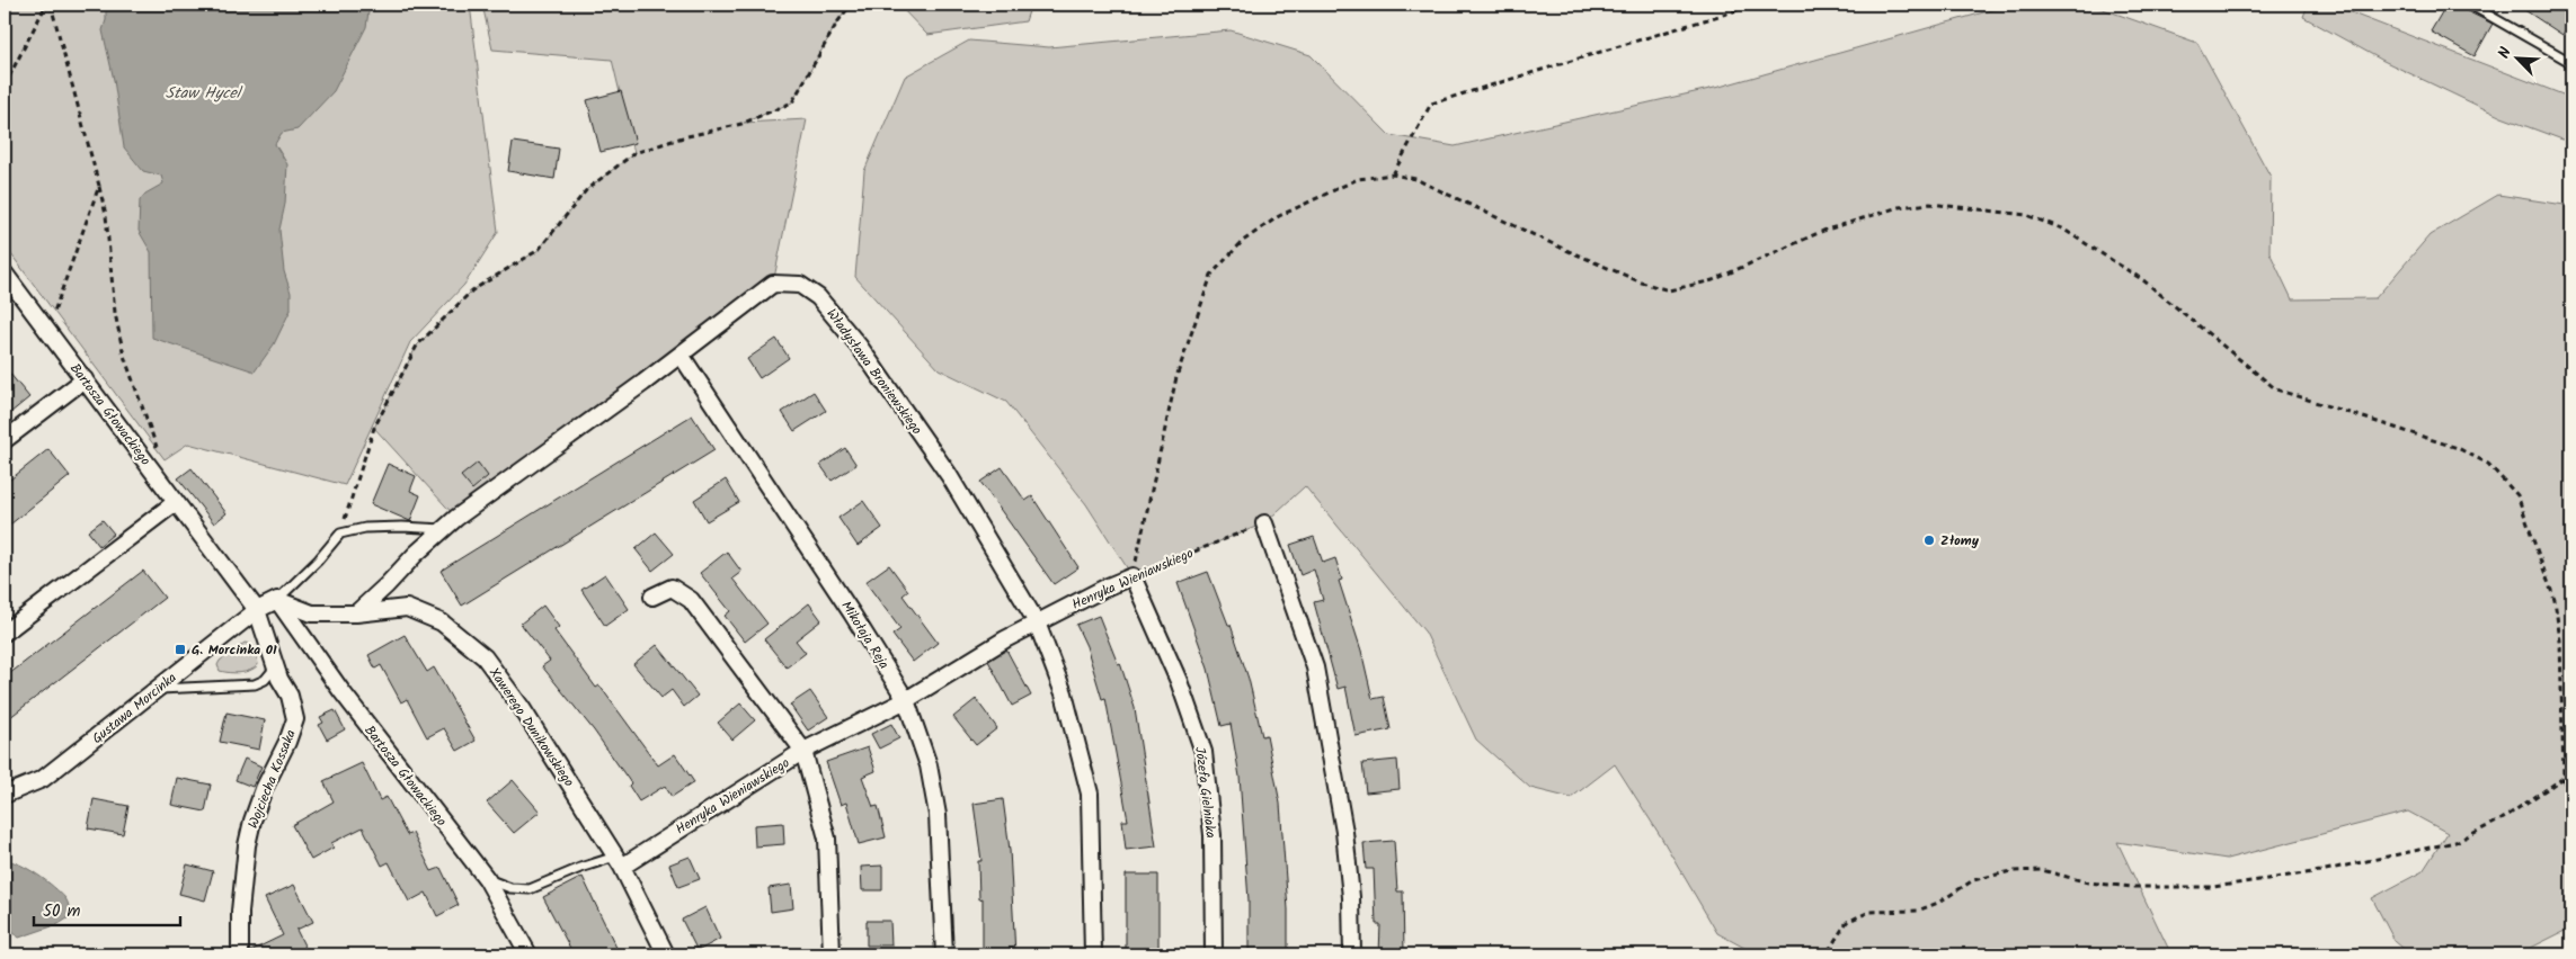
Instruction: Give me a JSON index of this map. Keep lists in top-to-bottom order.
{
  "streets": {
    "street": [
      "Władysława Broniewskiego",
      "Bartosza Głowackiego",
      "Henryka Wieniawskiego",
      "Mikołaja Reja",
      "Gustawa Morcinka",
      "Xawerego Dunikowskiego",
      "Wojciecha Kossaka",
      "Józefa Gielniaka"
    ]
  },
  "crossings": [
    ["Władysława Broniewskiego", "Henryka Wieniawskiego"],
    ["Władysława Broniewskiego", "Mikołaja Reja"],
    ["Władysława Broniewskiego", "Xawerego Dunikowskiego"],
    ["Bartosza Głowackiego", "Gustawa Morcinka"],
    ["Bartosza Głowackiego", "Xawerego Dunikowskiego"],
    ["Bartosza Głowackiego", "Wojciecha Kossaka"],
    ["Henryka Wieniawskiego", "Mikołaja Reja"],
    ["Henryka Wieniawskiego", "Xawerego Dunikowskiego"],
    ["Henryka Wieniawskiego", "Józefa Gielniaka"],
    ["Gustawa Morcinka", "Wojciecha Kossaka"]
  ],
  "water": ["Staw Hycel"],
  "places": {
    "other": ["Złomy"],
    "transit": ["G. Morcinka 01"]
  },
  "scale_bar": "50 m",
  "north": "top left"
}
